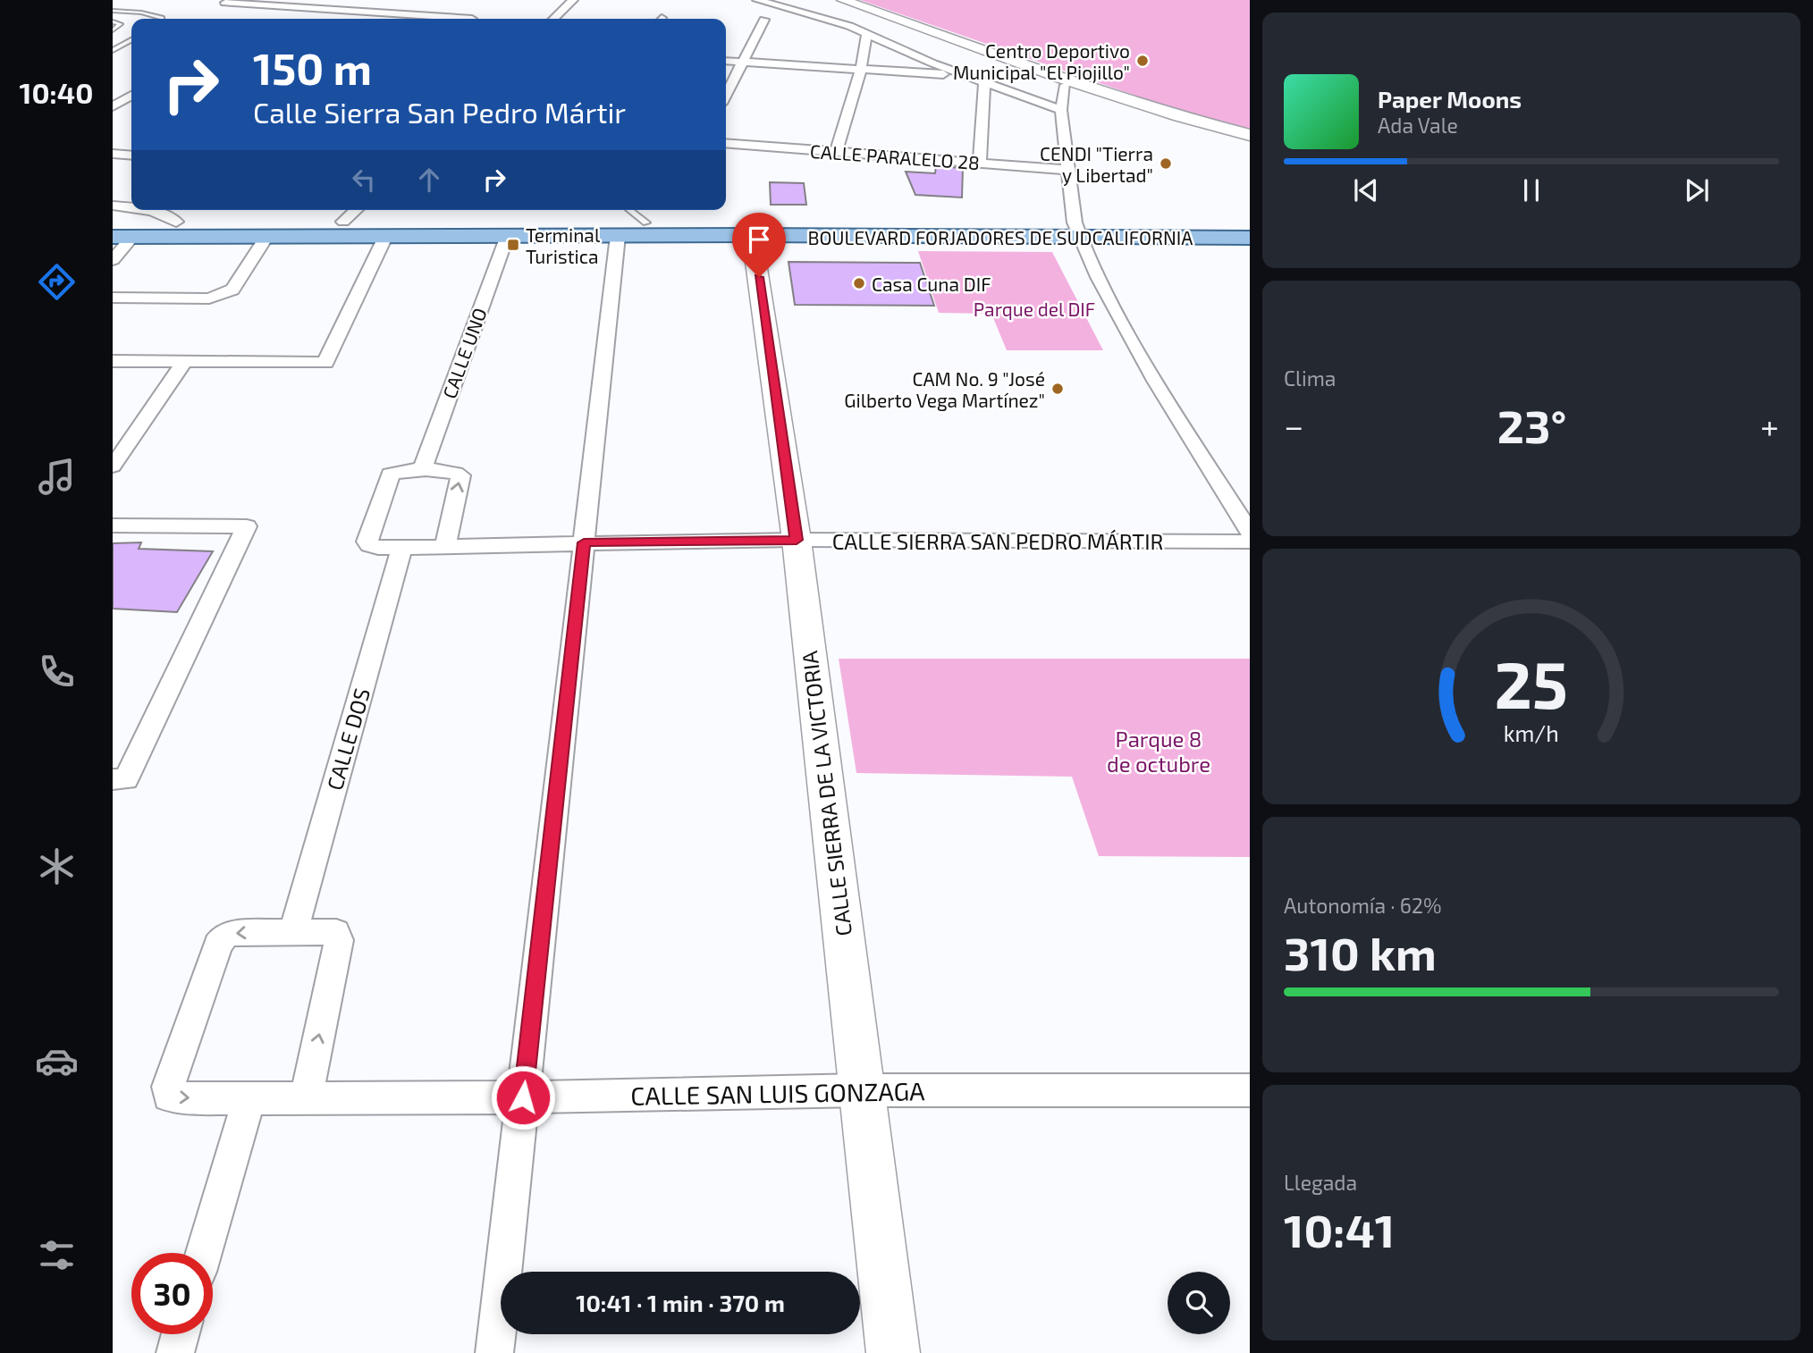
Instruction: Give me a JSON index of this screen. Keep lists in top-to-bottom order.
{
  "streets": {
    "main road": ["BOULEVARD FORJADORES DE SUDCALIFORNIA", "CALLE SIERRA DE LA VICTORIA"],
    "street": [
      "CALLE PARALELO 28",
      "CALLE UNO",
      "CALLE SIERRA SAN PEDRO MÁRTIR",
      "CALLE DOS",
      "CALLE SAN LUIS GONZAGA"
    ]
  },
  "crossings": [
    ["BOULEVARD FORJADORES DE SUDCALIFORNIA", "CALLE UNO"],
    ["BOULEVARD FORJADORES DE SUDCALIFORNIA", "CALLE SIERRA DE LA VICTORIA"],
    ["CALLE UNO", "CALLE SIERRA SAN PEDRO MÁRTIR"],
    ["CALLE SIERRA SAN PEDRO MÁRTIR", "CALLE DOS"],
    ["CALLE SIERRA SAN PEDRO MÁRTIR", "CALLE SIERRA DE LA VICTORIA"],
    ["CALLE DOS", "CALLE SAN LUIS GONZAGA"],
    ["CALLE SIERRA DE LA VICTORIA", "CALLE SAN LUIS GONZAGA"]
  ],
  "parks": ["Parque del DIF", "Parque 8 de octubre"],
  "places": {
    "other": [
      "Centro Deportivo Municipal \"El Piojillo\"",
      "CENDI \"Tierra y Libertad\"",
      "Casa Cuna DIF",
      "CAM No. 9 \"José Gilberto Vega Martínez\""
    ],
    "transit": ["Terminal Turistica"]
  },
  "page": {
    "tabs": "10:40",
    "turn": ["150 m", "Calle Sierra San Pedro Mártir"],
    "song": ["Paper Moons", "Ada Vale"],
    "tile": [
      "Clima",
      ["Autonomía · 62%", "310 km"],
      ["Llegada", "10:41"]
    ],
    "heat": ["−", "23°", "+"],
    "limit": "30",
    "trip": "10:41 · 1 min · 370 m",
    "gauge": ["25", "km/h"]
  }
}
